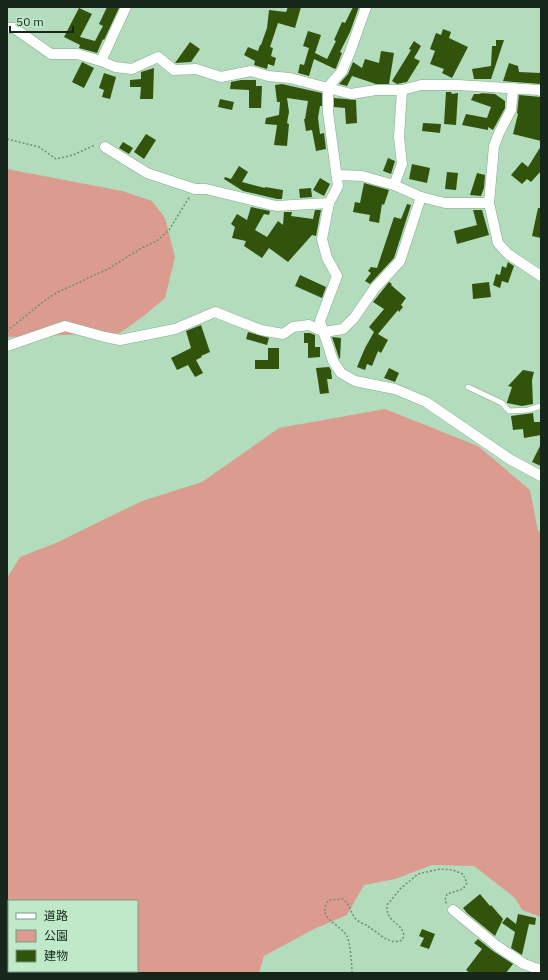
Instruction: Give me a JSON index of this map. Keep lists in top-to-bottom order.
{
  "legend": ["道路", "公園", "建物"],
  "scale_bar": "50 m"
}
